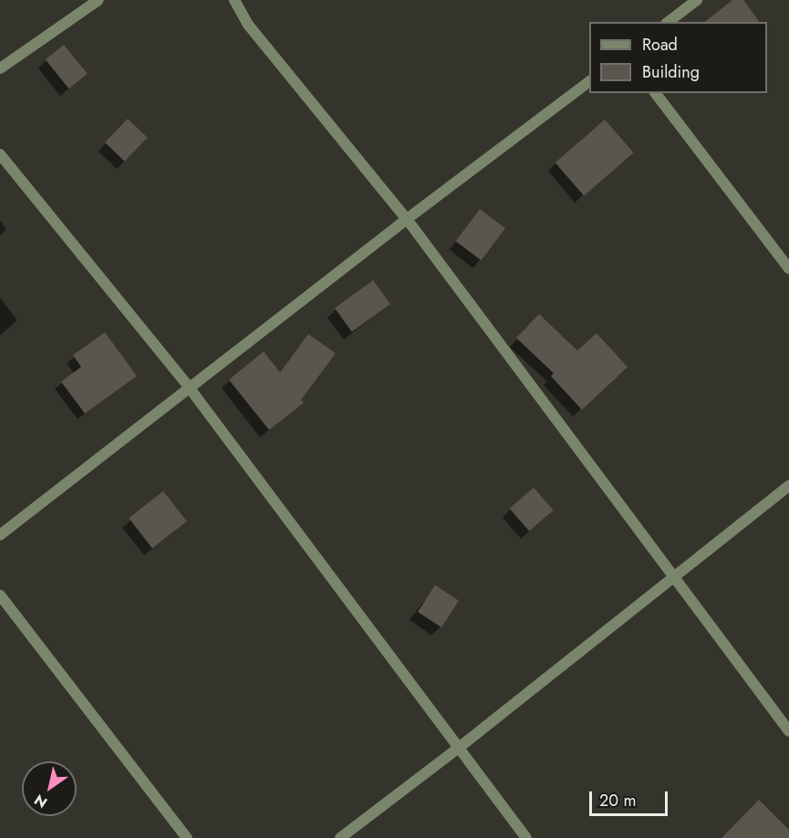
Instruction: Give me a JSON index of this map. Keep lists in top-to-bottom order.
{
  "legend": ["Road", "Building"],
  "scale_bar": "20 m",
  "north": "bottom left"
}
